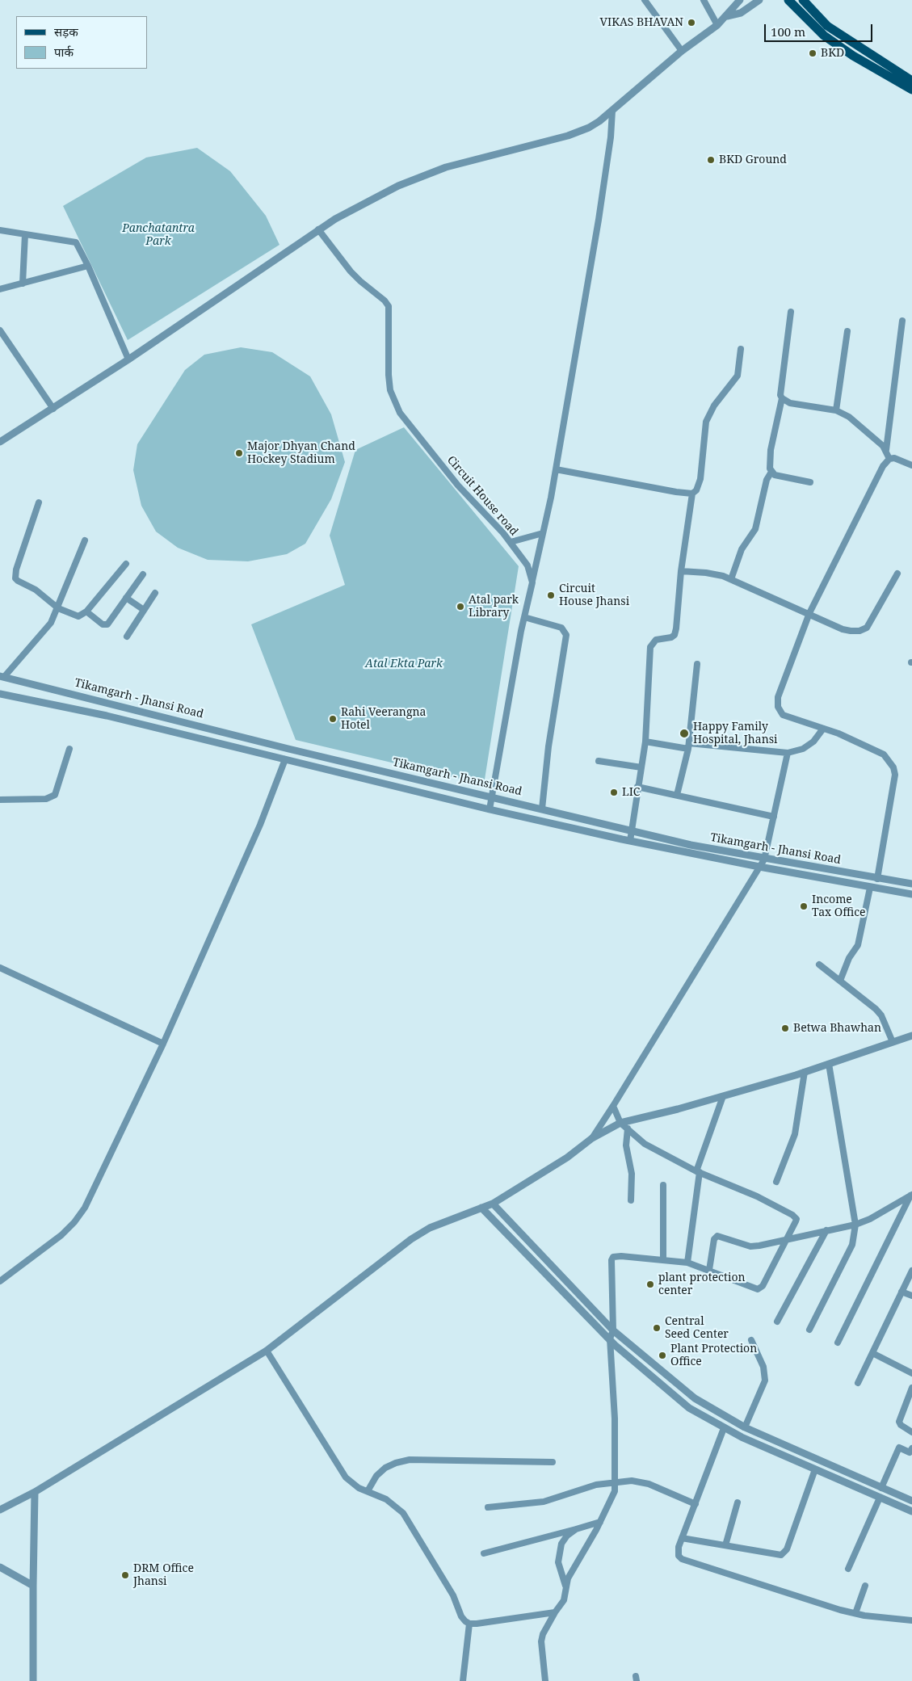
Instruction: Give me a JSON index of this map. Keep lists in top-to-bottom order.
{
  "streets": {
    "street": ["Circuit House road", "Tikamgarh - Jhansi Road"]
  },
  "parks": ["Panchatantra Park", "Atal Ekta Park"],
  "places": [
    "VIKAS BHAVAN",
    "BKD",
    "BKD Ground",
    "Major Dhyan Chand Hockey Stadium",
    "Circuit House Jhansi",
    "Atal park Library",
    "Rahi Veerangna Hotel",
    "Happy Family Hospital, Jhansi",
    "LIC",
    "Income Tax Office",
    "Betwa Bhawhan",
    "plant protection center",
    "Central Seed Center",
    "Plant Protection Office",
    "DRM Office Jhansi"
  ],
  "legend": ["सड़क", "पार्क"],
  "scale_bar": "100 m"
}
